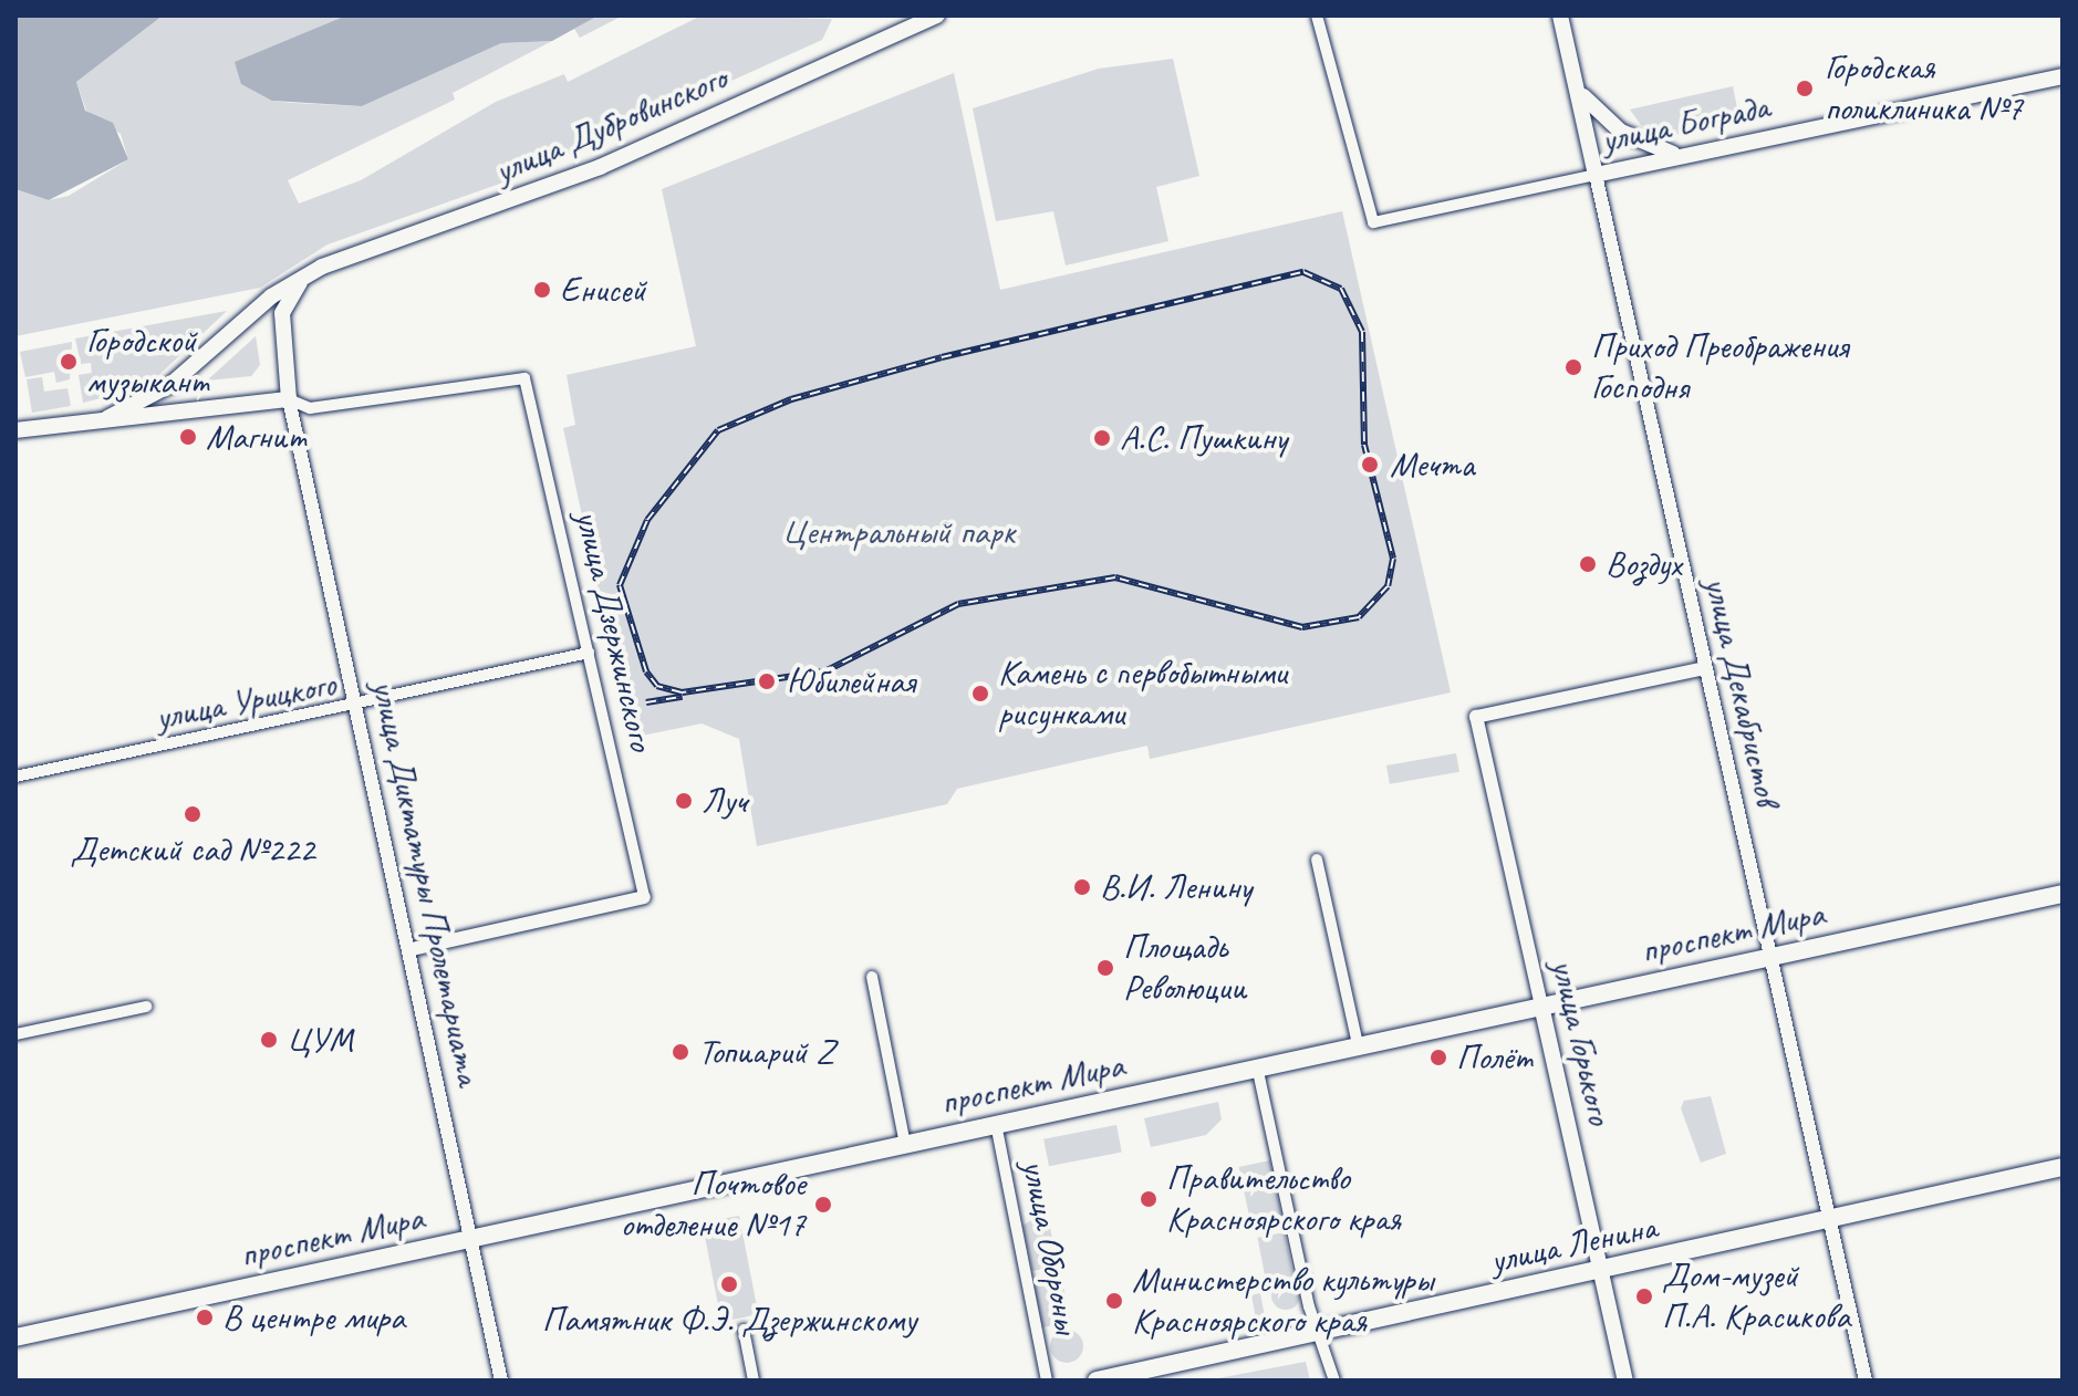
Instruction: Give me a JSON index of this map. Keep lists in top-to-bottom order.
{
  "streets": {
    "main road": [
      "улица Бограда",
      "улица Дубровинского",
      "улица Декабристов",
      "проспект Мира",
      "улица Горького",
      "улица Ленина"
    ],
    "street": [
      "улица Дзержинского",
      "улица Урицкого",
      "улица Диктатуры Пролетариата",
      "улица Обороны"
    ]
  },
  "crossings": [
    ["улица Бограда", "улица Декабристов"],
    ["улица Дубровинского", "улица Дзержинского"],
    ["улица Дубровинского", "улица Диктатуры Пролетариата"],
    ["улица Дзержинского", "улица Урицкого"],
    ["улица Декабристов", "проспект Мира"],
    ["улица Декабристов", "улица Горького"],
    ["улица Декабристов", "улица Ленина"],
    ["улица Урицкого", "улица Диктатуры Пролетариата"],
    ["улица Диктатуры Пролетариата", "проспект Мира"],
    ["проспект Мира", "улица Горького"],
    ["проспект Мира", "улица Обороны"],
    ["улица Горького", "улица Ленина"]
  ],
  "parks": ["Центральный парк"],
  "places": [
    "Городская поликлиника №7",
    "Енисей",
    "Городской музыкант",
    "Приход Преображения Господня",
    "Магнит",
    "А.С. Пушкину",
    "Мечта",
    "Воздух",
    "Юбилейная",
    "Камень с первобытными рисунками",
    "Луч",
    "Детский сад №222",
    "В.И. Ленину",
    "Площадь Революции",
    "ЦУМ",
    "Топиарий Z",
    "Полёт",
    "Правительство Красноярского края",
    "Почтовое отделение №17",
    "Памятник Ф.Э. Дзержинскому",
    "Дом-музей П.А. Красикова",
    "Министерство культуры Красноярского края",
    "В центре мира"
  ]
}
